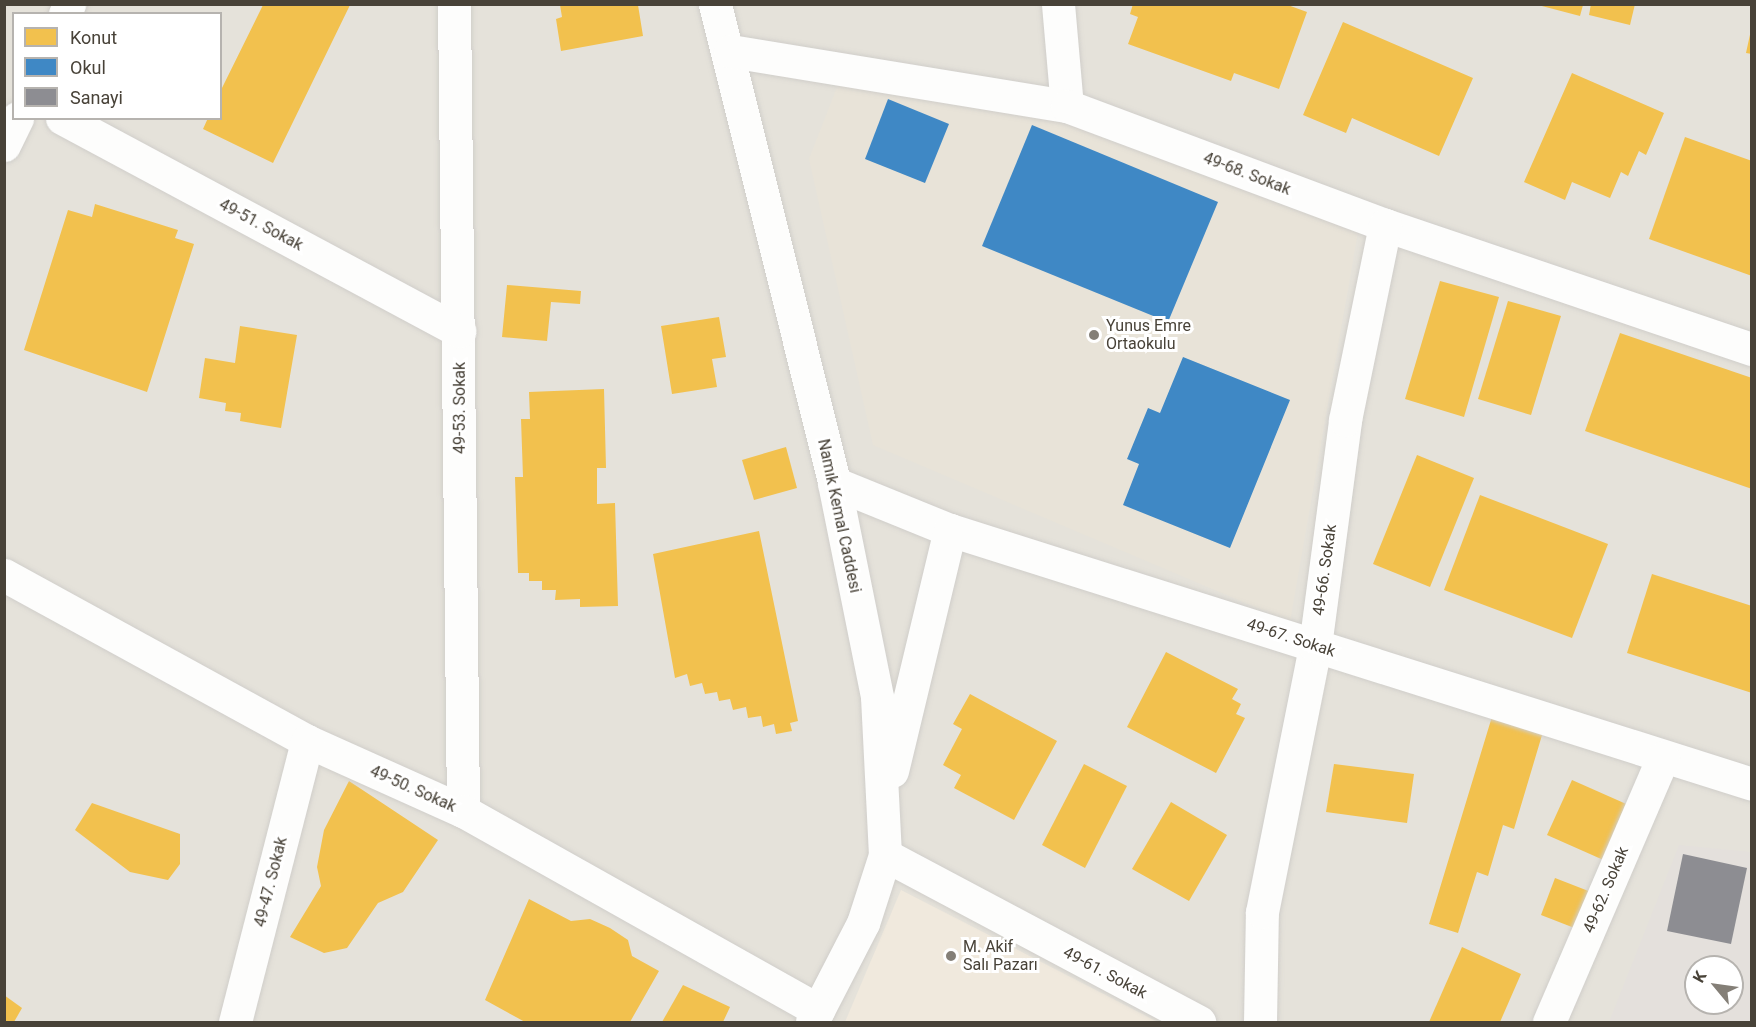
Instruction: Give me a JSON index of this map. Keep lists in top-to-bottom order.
{
  "streets": {
    "street": [
      "49-68. Sokak",
      "49-51. Sokak",
      "49-53. Sokak",
      "Namık Kemal Caddesi",
      "49-66. Sokak",
      "49-67. Sokak",
      "49-50. Sokak",
      "49-47. Sokak",
      "49-62. Sokak",
      "49-61. Sokak"
    ]
  },
  "crossings": [
    ["49-68. Sokak", "Namık Kemal Caddesi"],
    ["49-68. Sokak", "49-66. Sokak"],
    ["49-51. Sokak", "49-53. Sokak"],
    ["49-53. Sokak", "49-50. Sokak"],
    ["Namık Kemal Caddesi", "49-67. Sokak"],
    ["Namık Kemal Caddesi", "49-50. Sokak"],
    ["Namık Kemal Caddesi", "49-61. Sokak"],
    ["49-66. Sokak", "49-67. Sokak"],
    ["49-67. Sokak", "49-62. Sokak"],
    ["49-50. Sokak", "49-47. Sokak"]
  ],
  "places": ["Yunus Emre Ortaokulu", "M. Akif Salı Pazarı"],
  "legend": ["Konut", "Okul", "Sanayi"],
  "north": "top left"
}
